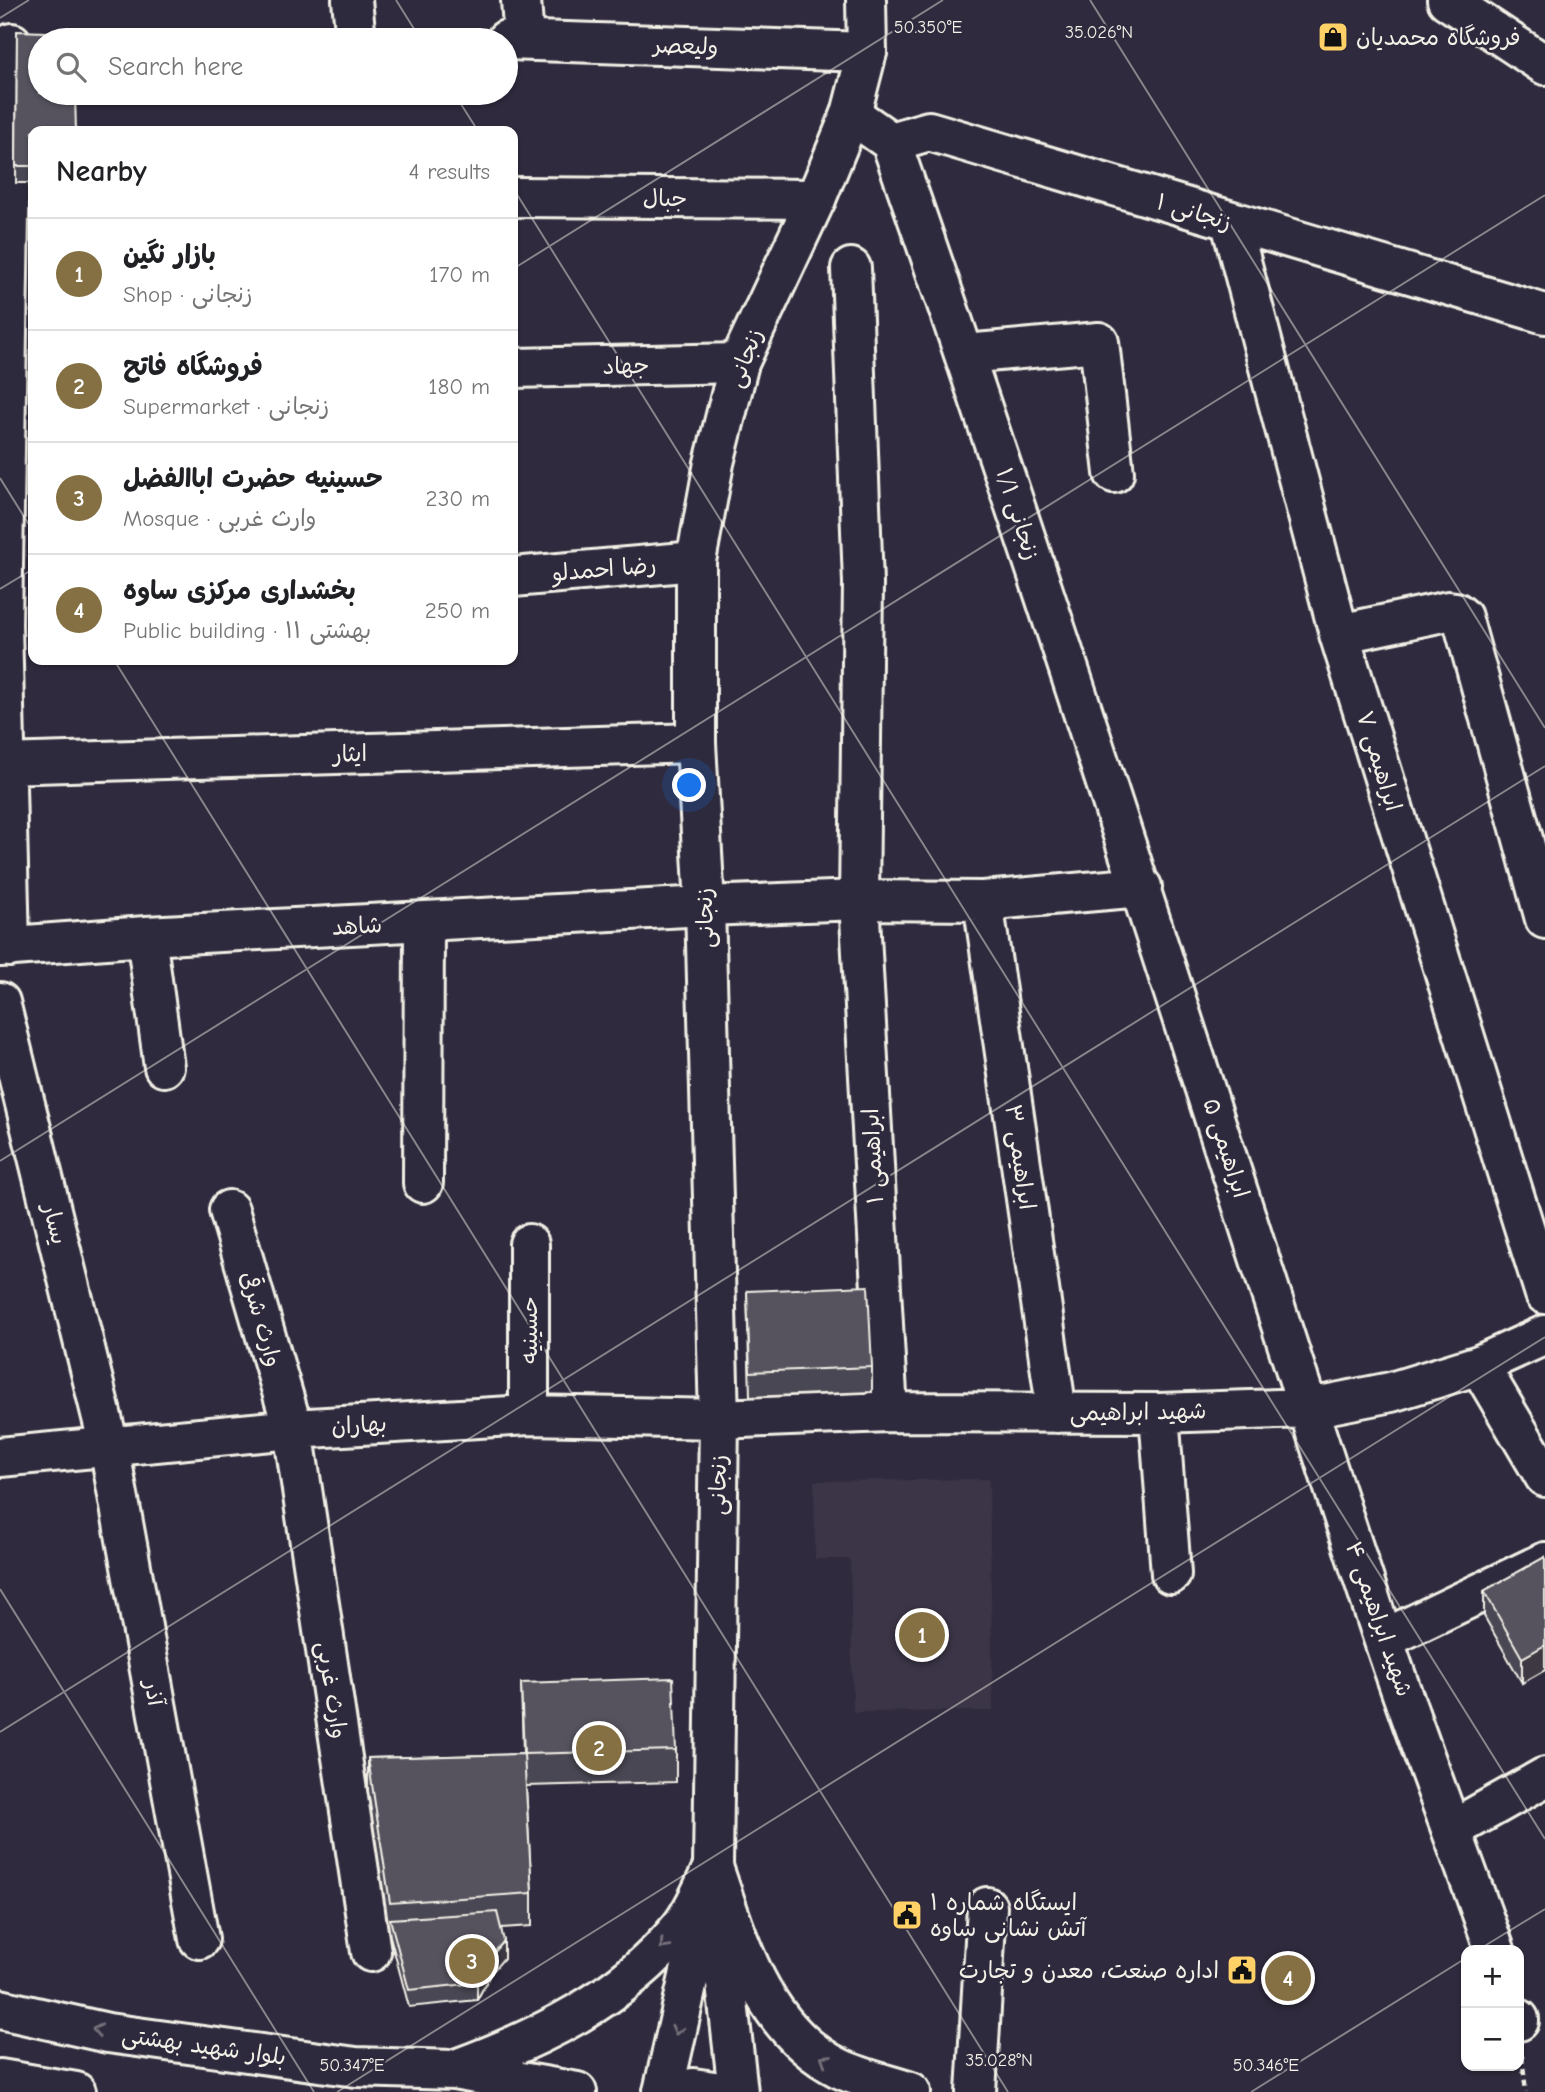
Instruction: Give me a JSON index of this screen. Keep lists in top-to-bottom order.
{
  "streets": {
    "street": [
      "ولیعصر",
      "جبال",
      "زنجانی ۱",
      "زنجانی",
      "جهاد",
      "زنجانی ۱/۱",
      "رضا احمدلو",
      "ایثار",
      "ابراهیمی ۷",
      "شاهد",
      "ابراهیمی ۵",
      "ابراهیمی ۱",
      "ابراهیمی ۳",
      "یسار",
      "وارث شرقی",
      "حسینیه",
      "شهید ابراهیمی",
      "بهاران",
      "شهید ابراهیمی ۴",
      "وارث غربی",
      "آذر",
      "بلوار شهید بهشتی"
    ]
  },
  "crossings": [
    ["ولیعصر", "زنجانی"],
    ["جبال", "زنجانی"],
    ["زنجانی ۱", "زنجانی ۱/۱"],
    ["زنجانی ۱", "ابراهیمی ۷"],
    ["زنجانی", "جهاد"],
    ["زنجانی", "رضا احمدلو"],
    ["زنجانی", "ایثار"],
    ["زنجانی", "شاهد"],
    ["زنجانی", "شهید ابراهیمی"],
    ["زنجانی", "بهاران"],
    ["زنجانی ۱/۱", "شاهد"],
    ["زنجانی ۱/۱", "ابراهیمی ۵"],
    ["شاهد", "ابراهیمی ۵"],
    ["شاهد", "ابراهیمی ۱"],
    ["شاهد", "ابراهیمی ۳"],
    ["ابراهیمی ۵", "شهید ابراهیمی"],
    ["ابراهیمی ۵", "شهید ابراهیمی ۴"],
    ["ابراهیمی ۱", "شهید ابراهیمی"],
    ["ابراهیمی ۳", "شهید ابراهیمی"],
    ["یسار", "بهاران"],
    ["یسار", "آذر"],
    ["وارث شرقی", "بهاران"],
    ["وارث شرقی", "وارث غربی"],
    ["حسینیه", "بهاران"],
    ["شهید ابراهیمی", "بهاران"],
    ["شهید ابراهیمی", "شهید ابراهیمی ۴"],
    ["بهاران", "وارث غربی"],
    ["بهاران", "آذر"]
  ],
  "one_way": ["بلوار شهید بهشتی"],
  "places": {
    "shop": ["فروشگاه محمدیان"],
    "public building": ["ایستگاه شماره ۱ آتش نشانی ساوه", "اداره صنعت، معدن و تجارت"]
  },
  "page": {
    "search": "Search here",
    "heading": ["Nearby", "4 results"],
    "list": [
      {
        "mark": "1",
        "name": "بازار نگین",
        "note": "Shop · زنجانی",
        "value": "170 m"
      },
      {
        "mark": "2",
        "name": "فروشگاه فاتح",
        "note": "Supermarket · زنجانی",
        "value": "180 m"
      },
      {
        "mark": "3",
        "name": "حسینیه حضرت اباالفضل",
        "note": "Mosque · وارث غربی",
        "value": "230 m"
      },
      {
        "mark": "4",
        "name": "بخشداری مرکزی ساوه",
        "note": "Public building · بهشتی ۱۱",
        "value": "250 m"
      }
    ],
    "pins": [
      "1",
      "2",
      "3",
      "4"
    ],
    "map_buttons": ["+", "−"]
  },
  "coordinates": [
    "50.350°E",
    "35.026°N",
    "35.028°N",
    "50.347°E",
    "50.346°E"
  ]
}
